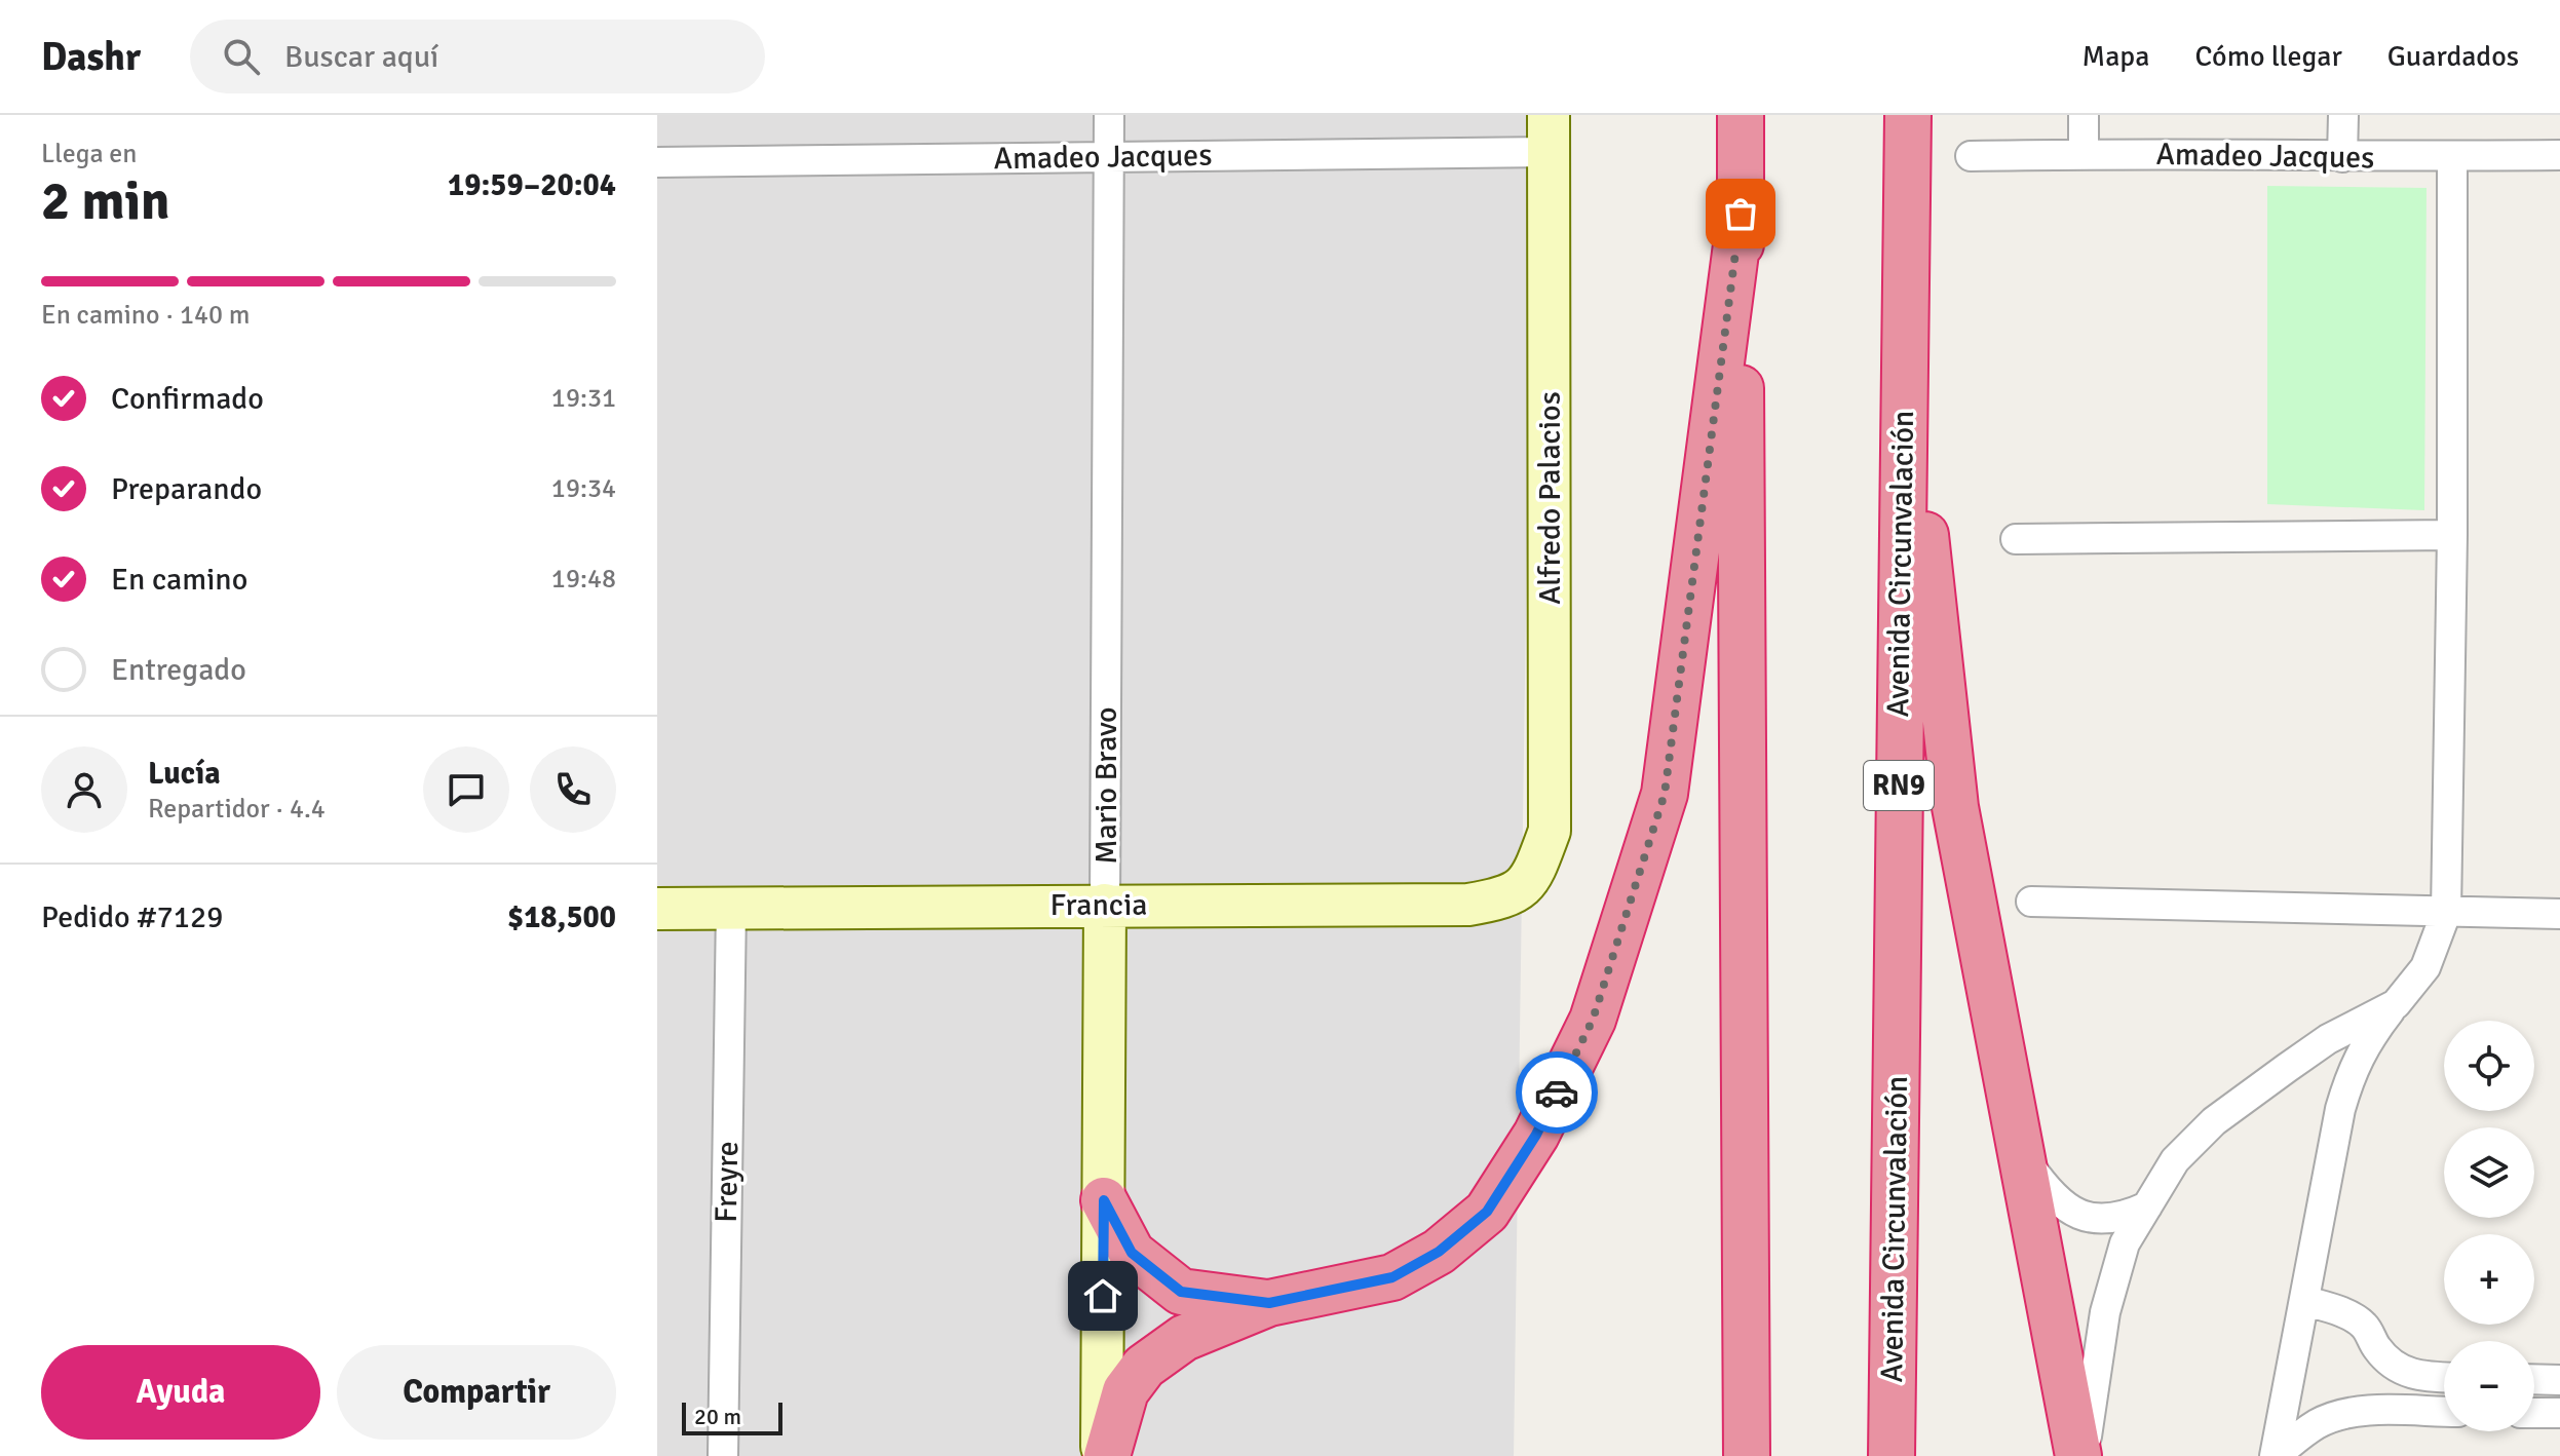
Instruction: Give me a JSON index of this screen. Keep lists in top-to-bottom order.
{
  "streets": {
    "highway": ["Avenida Circunvalación", "RN9"],
    "street": [
      "Amadeo Jacques",
      "Alfredo Palacios",
      "Mario Bravo",
      "Francia",
      "Freyre"
    ]
  },
  "crossings": [
    ["Amadeo Jacques", "Alfredo Palacios"],
    ["Amadeo Jacques", "Mario Bravo"],
    ["Alfredo Palacios", "Francia"],
    ["Mario Bravo", "Francia"],
    ["Francia", "Freyre"]
  ],
  "scale_bar": "20 m",
  "page": {
    "header": "Dashr",
    "search": "Buscar aquí",
    "nav": ["Mapa", "Cómo llegar", "Guardados"],
    "heading": ["2 min", "Llega en", "19:59–20:04"],
    "panel": [
      "Lucía",
      "Repartidor · 4.4",
      "Pedido #7129",
      "$18,500"
    ],
    "bar": "En camino · 140 m",
    "list": [
      ["Confirmado", "19:31"],
      ["Preparando", "19:34"],
      ["En camino", "19:48"],
      "Entregado"
    ],
    "map_buttons": ["+", "−"],
    "buttons": ["Ayuda", "Compartir"],
    "scale": "20 m"
  }
}
